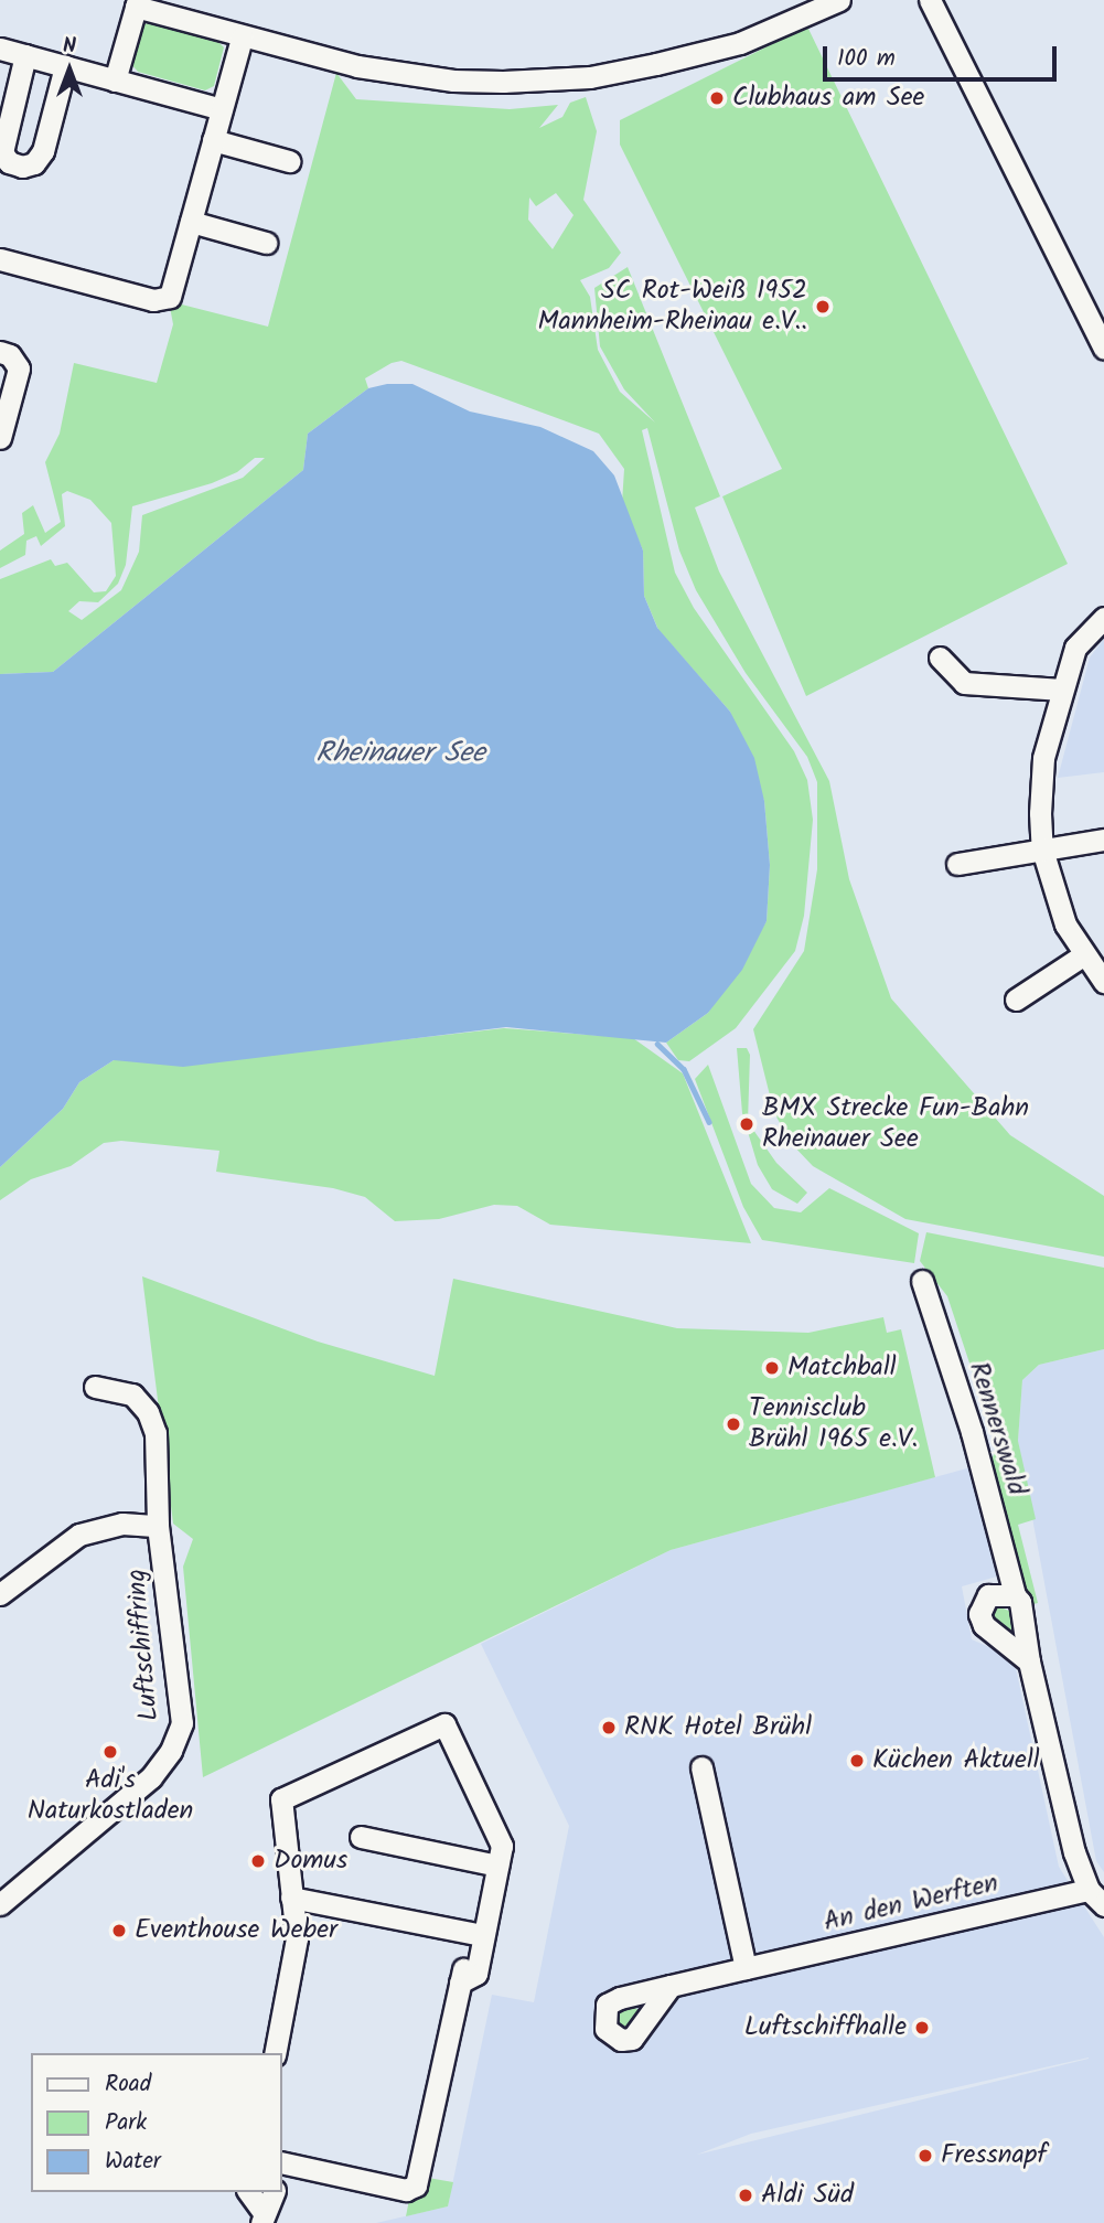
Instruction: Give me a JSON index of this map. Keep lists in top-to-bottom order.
{
  "streets": {
    "street": ["Rennerswald", "Luftschiffring", "An den Werften"]
  },
  "crossings": [
    ["Rennerswald", "An den Werften"]
  ],
  "water": ["Rheinauer See"],
  "places": [
    "Clubhaus am See",
    "SC Rot-Weiß 1952 Mannheim-Rheinau e.V..",
    "BMX Strecke Fun-Bahn Rheinauer See",
    "Matchball",
    "Tennisclub Brühl 1965 e.V.",
    "RNK Hotel Brühl",
    "Adi's Naturkostladen",
    "Küchen Aktuell",
    "Domus",
    "Eventhouse Weber",
    "Luftschiffhalle",
    "Fressnapf",
    "Aldi Süd"
  ],
  "legend": ["Road", "Park", "Water"],
  "scale_bar": "100 m",
  "north": "top"
}
